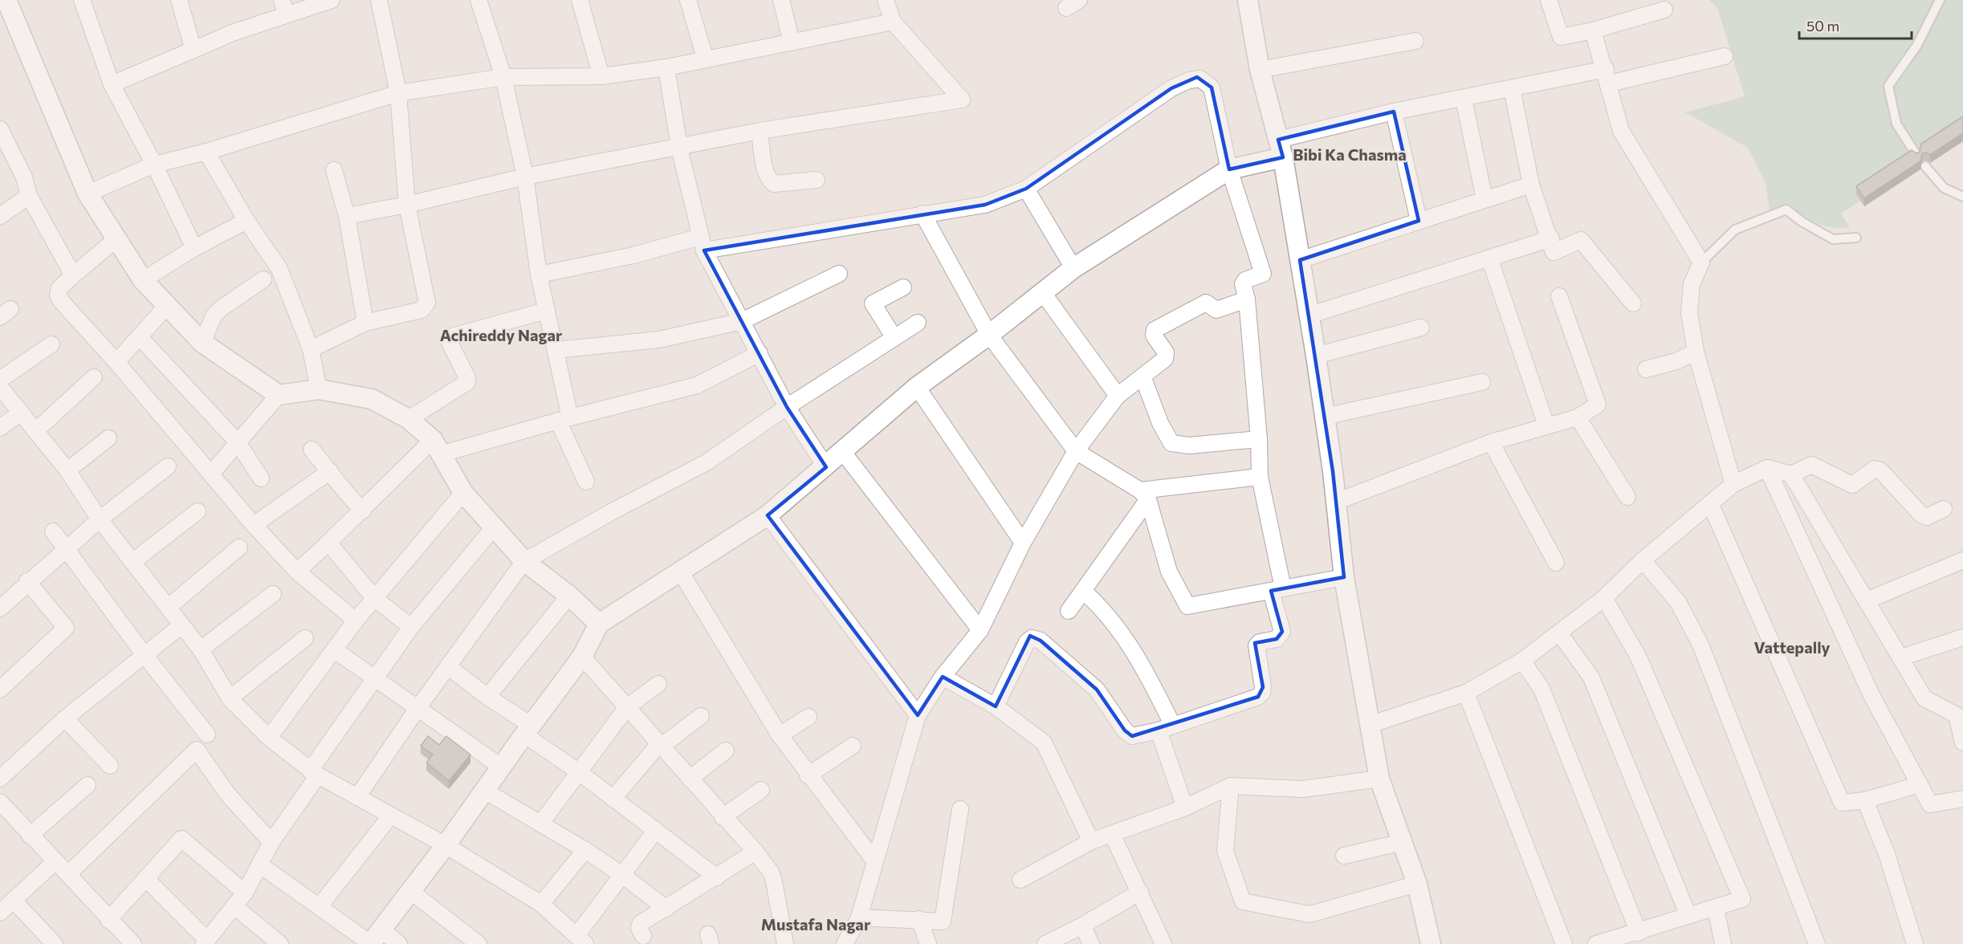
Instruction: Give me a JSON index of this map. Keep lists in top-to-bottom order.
{
  "districts": [
    "Bibi Ka Chasma",
    "Achireddy Nagar",
    "Vattepally",
    "Mustafa Nagar"
  ],
  "scale_bar": "50 m"
}
